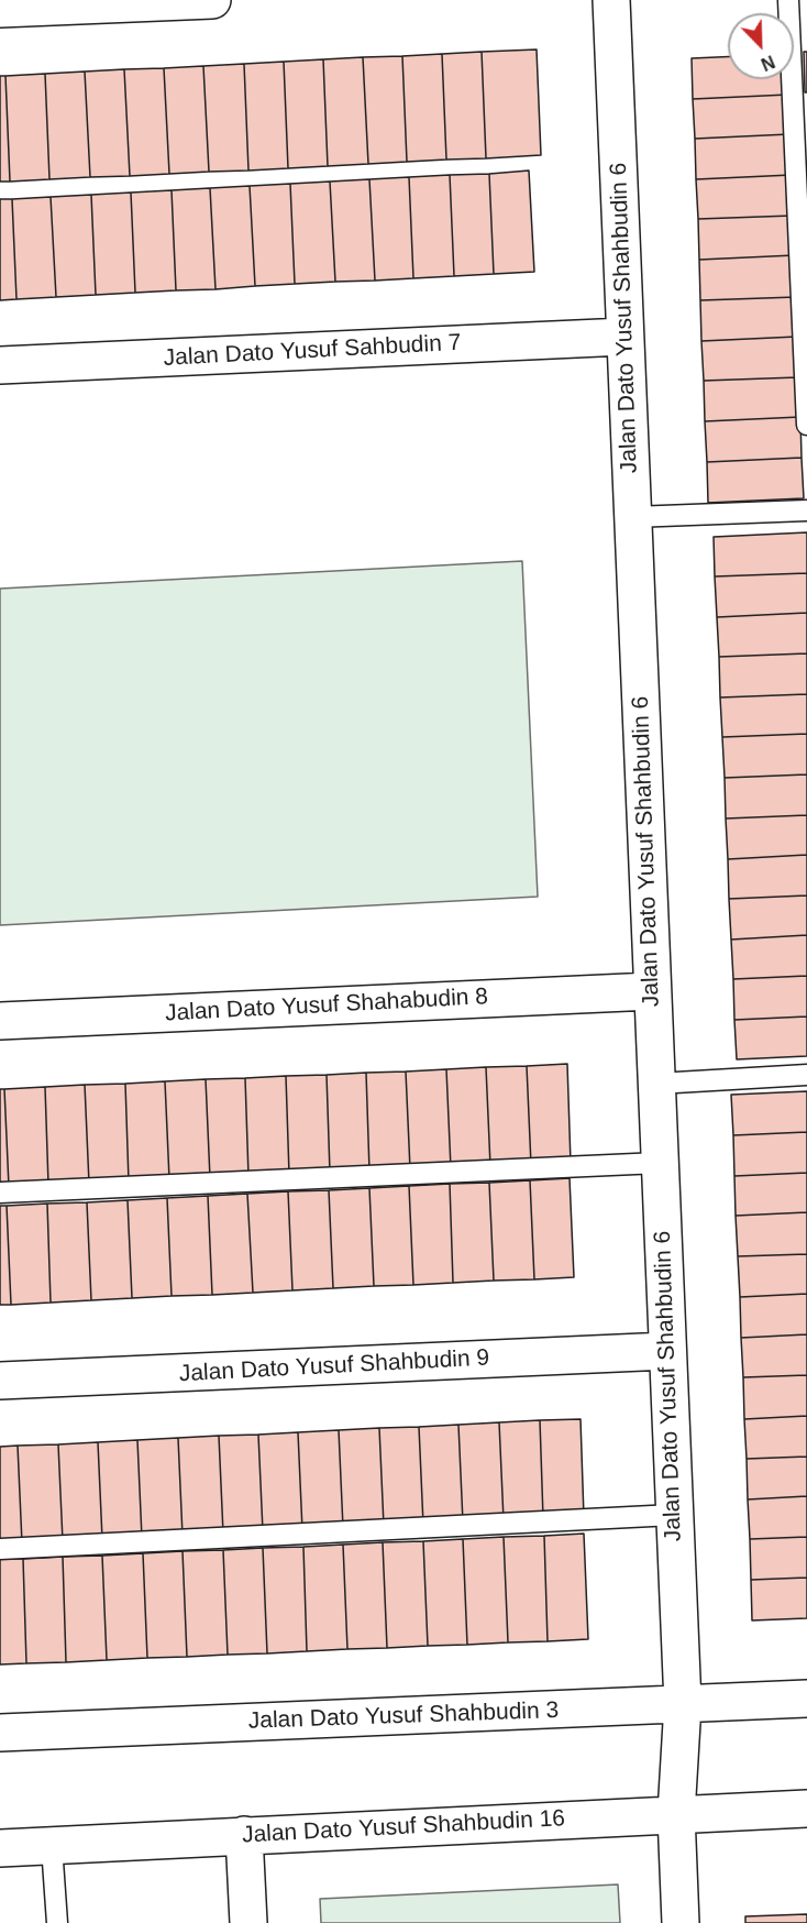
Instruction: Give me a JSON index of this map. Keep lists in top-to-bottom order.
{
  "streets": {
    "street": [
      "Jalan Dato Yusuf Shahbudin 6",
      "Jalan Dato Yusuf Sahbudin 7",
      "Jalan Dato Yusuf Shahabudin 8",
      "Jalan Dato Yusuf Shahbudin 9",
      "Jalan Dato Yusuf Shahbudin 3",
      "Jalan Dato Yusuf Shahbudin 16"
    ]
  },
  "crossings": [
    ["Jalan Dato Yusuf Shahbudin 6", "Jalan Dato Yusuf Sahbudin 7"],
    ["Jalan Dato Yusuf Shahbudin 6", "Jalan Dato Yusuf Shahabudin 8"],
    ["Jalan Dato Yusuf Shahbudin 6", "Jalan Dato Yusuf Shahbudin 9"],
    ["Jalan Dato Yusuf Shahbudin 6", "Jalan Dato Yusuf Shahbudin 3"],
    ["Jalan Dato Yusuf Shahbudin 6", "Jalan Dato Yusuf Shahbudin 16"]
  ],
  "north": "bottom right"
}
